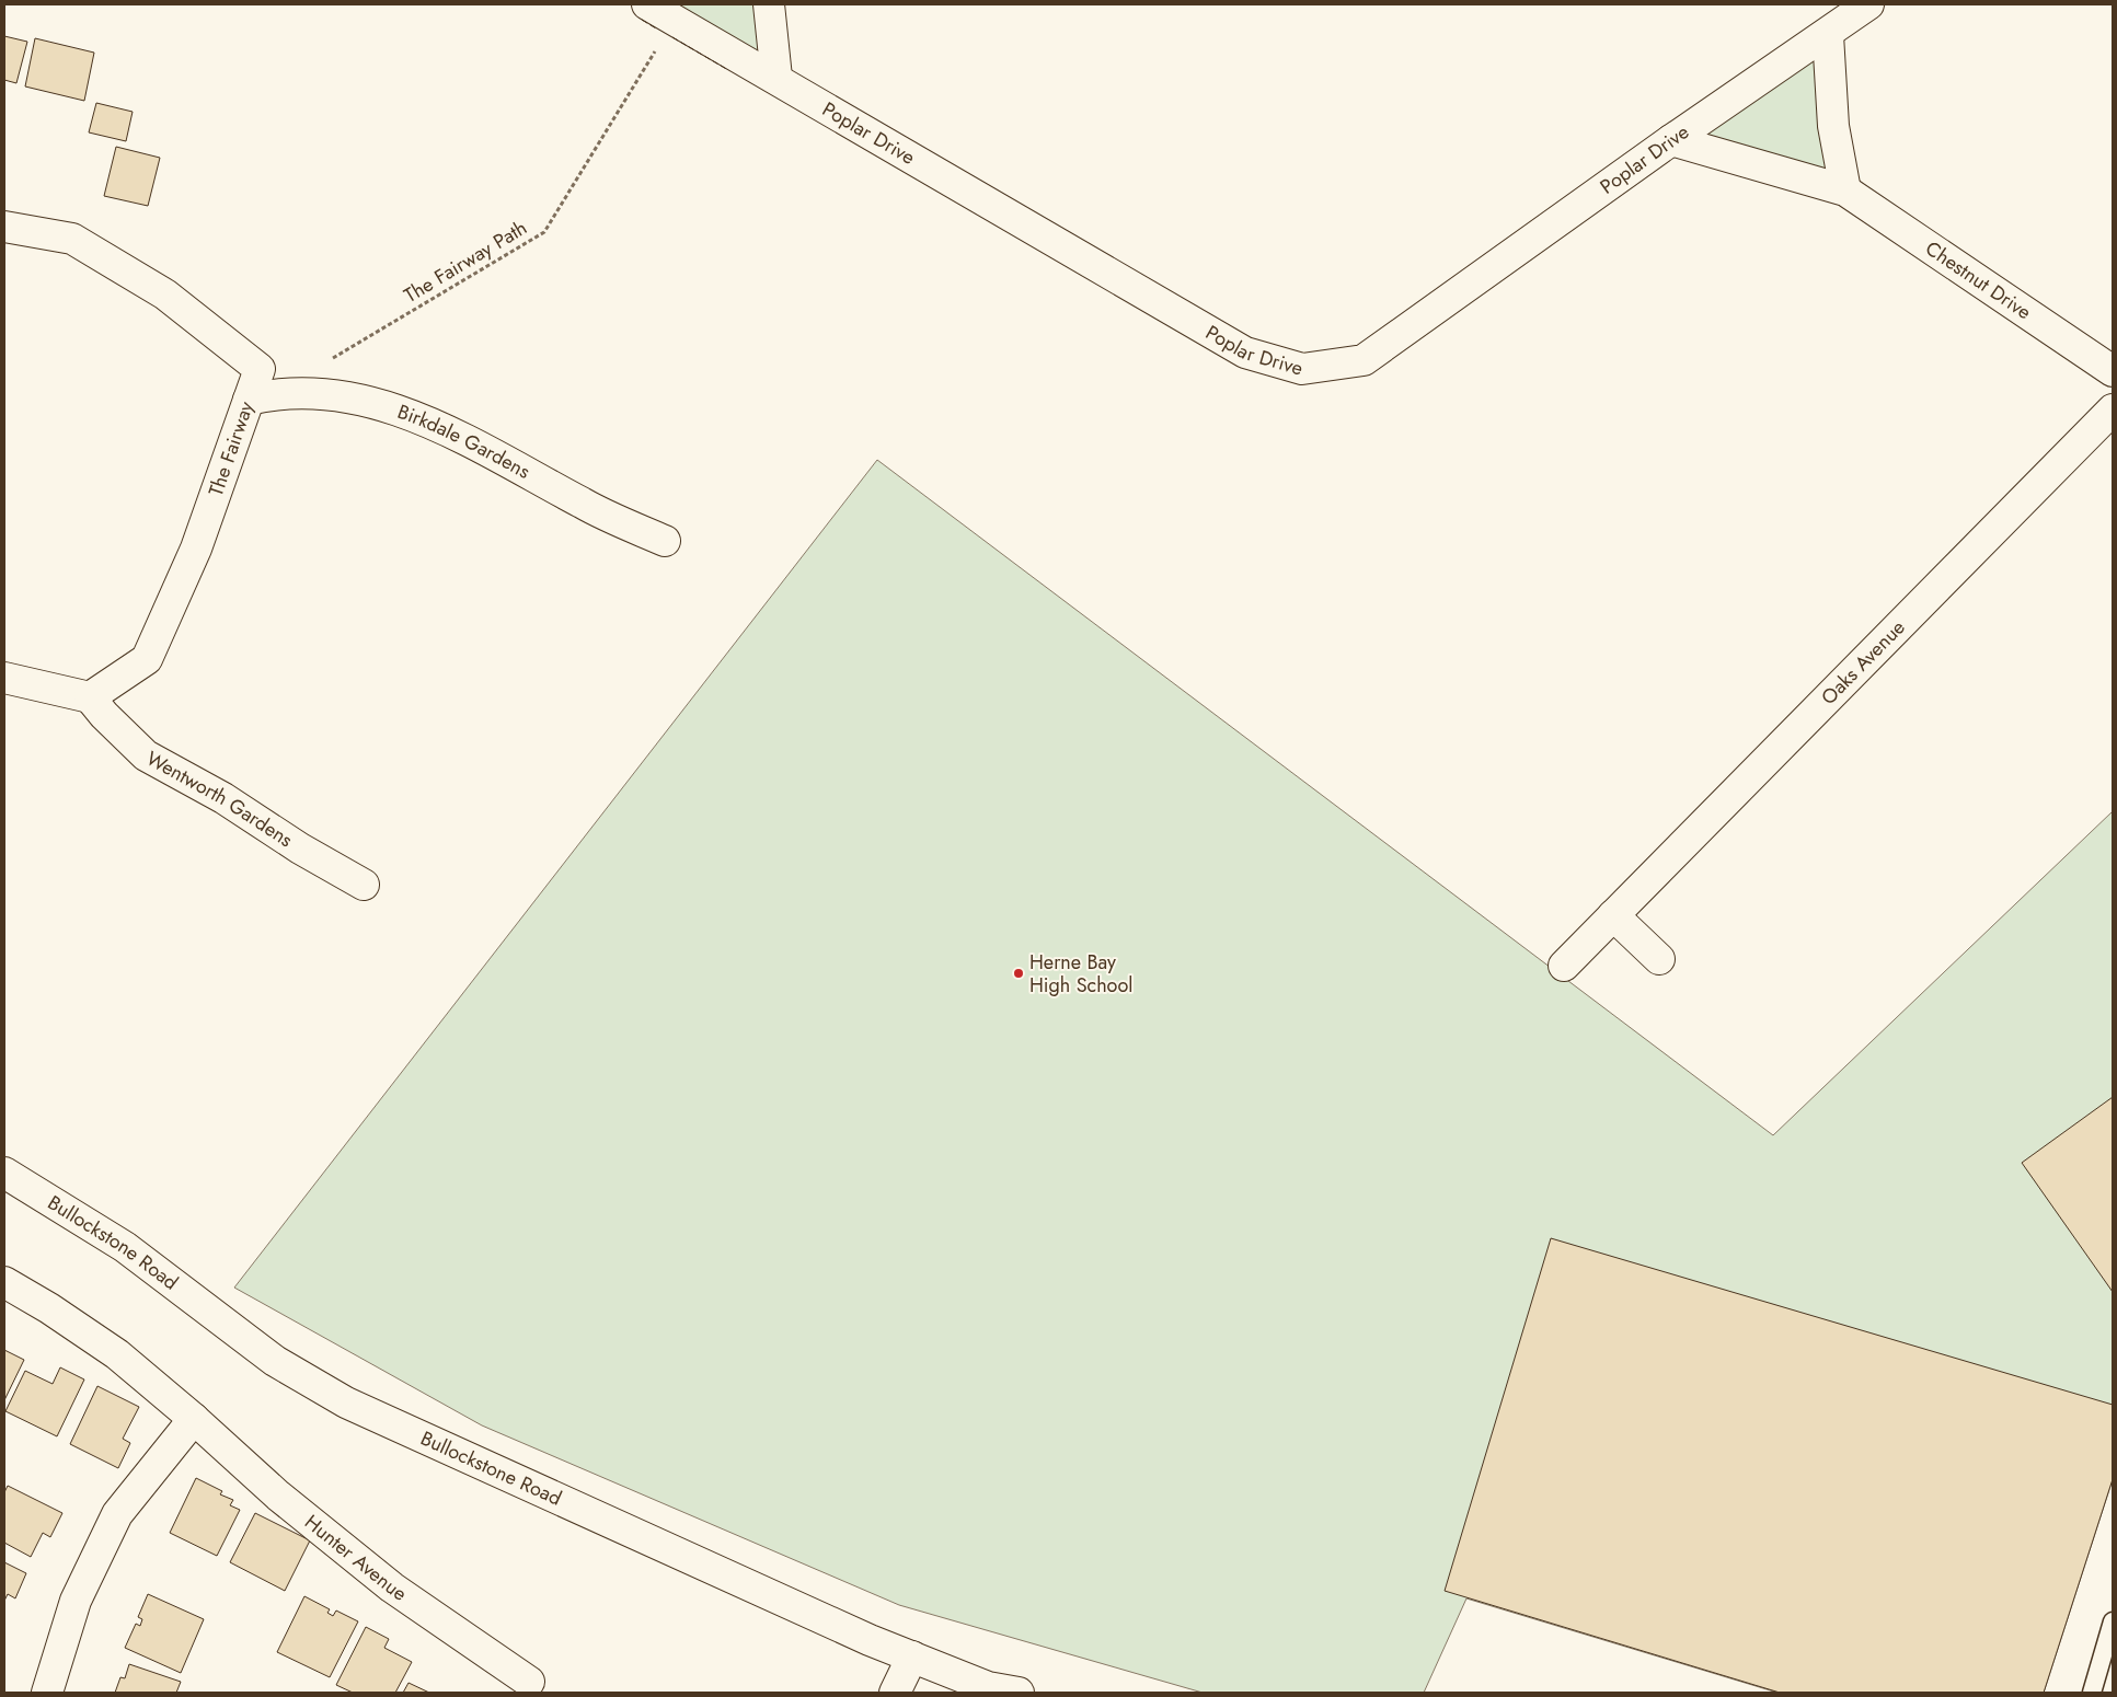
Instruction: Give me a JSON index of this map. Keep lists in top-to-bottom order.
{
  "streets": {
    "street": [
      "Poplar Drive",
      "Chestnut Drive",
      "Birkdale Gardens",
      "The Fairway",
      "Oaks Avenue",
      "Wentworth Gardens",
      "Bullockstone Road",
      "Hunter Avenue"
    ],
    "path": ["The Fairway Path"]
  },
  "crossings": [
    ["Poplar Drive", "The Fairway Path"],
    ["Poplar Drive", "Chestnut Drive"],
    ["Birkdale Gardens", "The Fairway"],
    ["The Fairway", "Wentworth Gardens"]
  ],
  "places": ["Herne Bay High School"]
}
